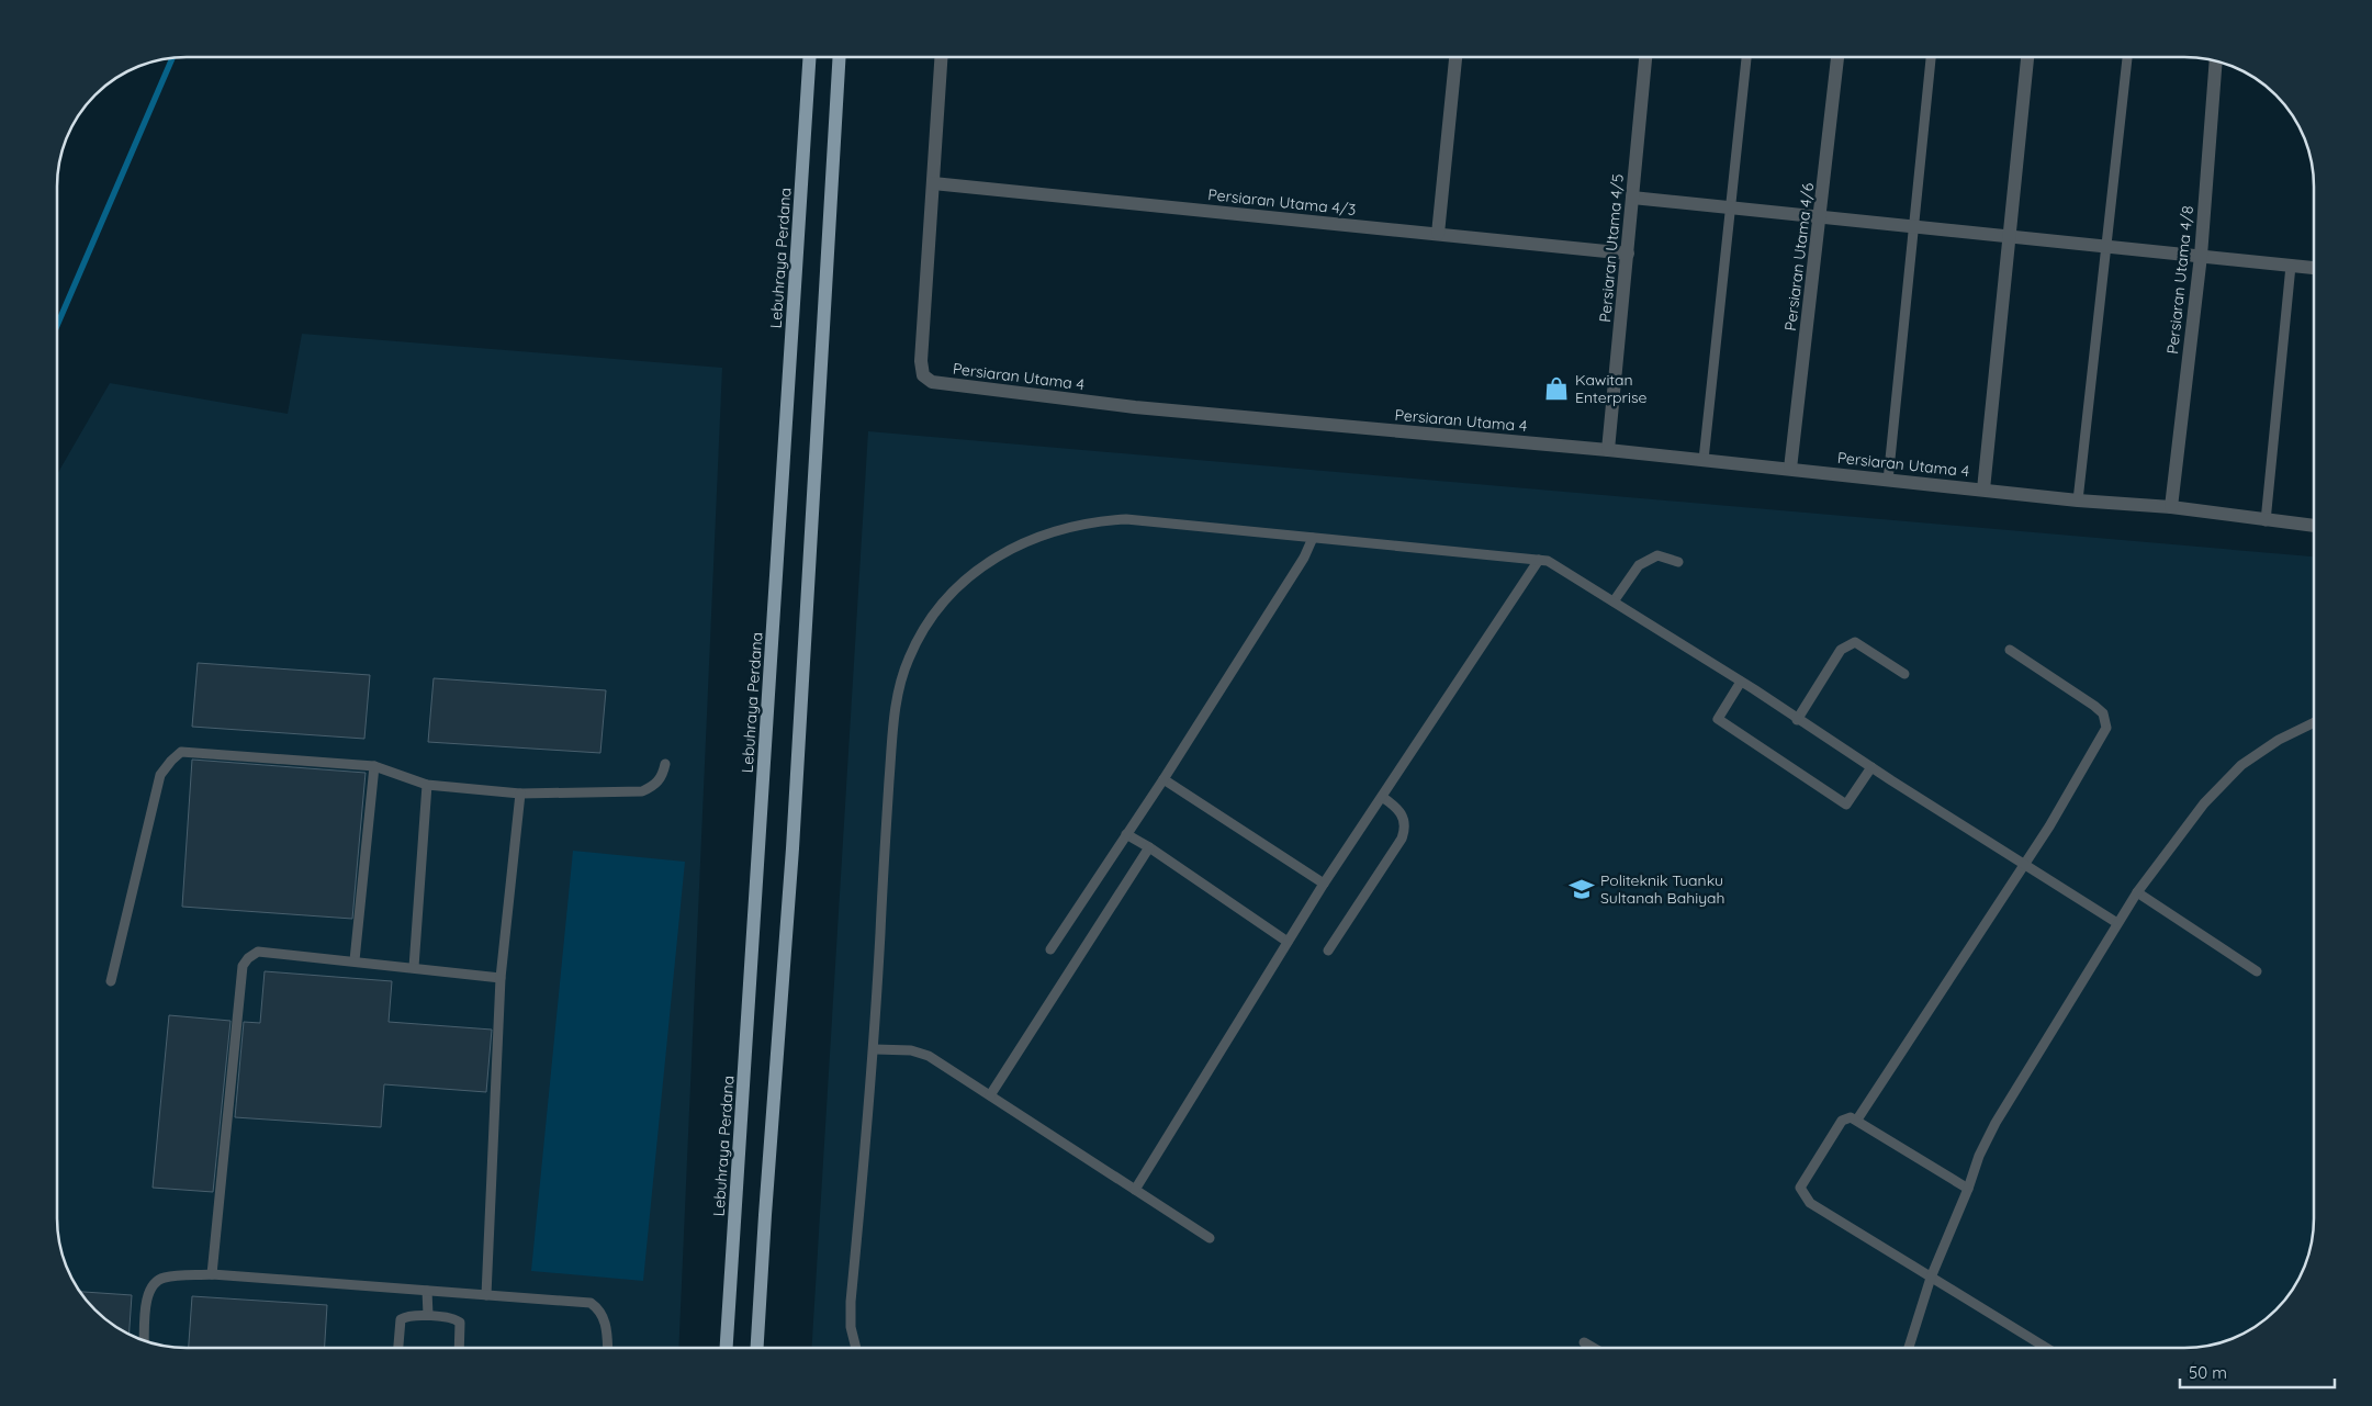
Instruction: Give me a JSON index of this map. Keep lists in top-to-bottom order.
{
  "streets": {
    "main road": ["Lebuhraya Perdana"],
    "street": [
      "Persiaran Utama 4/3",
      "Persiaran Utama 4/5",
      "Persiaran Utama 4/6",
      "Persiaran Utama 4/8",
      "Persiaran Utama 4"
    ]
  },
  "crossings": [
    ["Persiaran Utama 4/3", "Persiaran Utama 4/5"],
    ["Persiaran Utama 4/3", "Persiaran Utama 4"],
    ["Persiaran Utama 4/5", "Persiaran Utama 4"],
    ["Persiaran Utama 4/6", "Persiaran Utama 4"],
    ["Persiaran Utama 4/8", "Persiaran Utama 4"]
  ],
  "places": {
    "shop": ["Kawitan Enterprise"],
    "school or university": ["Politeknik Tuanku Sultanah Bahiyah"]
  },
  "scale_bar": "50 m"
}
